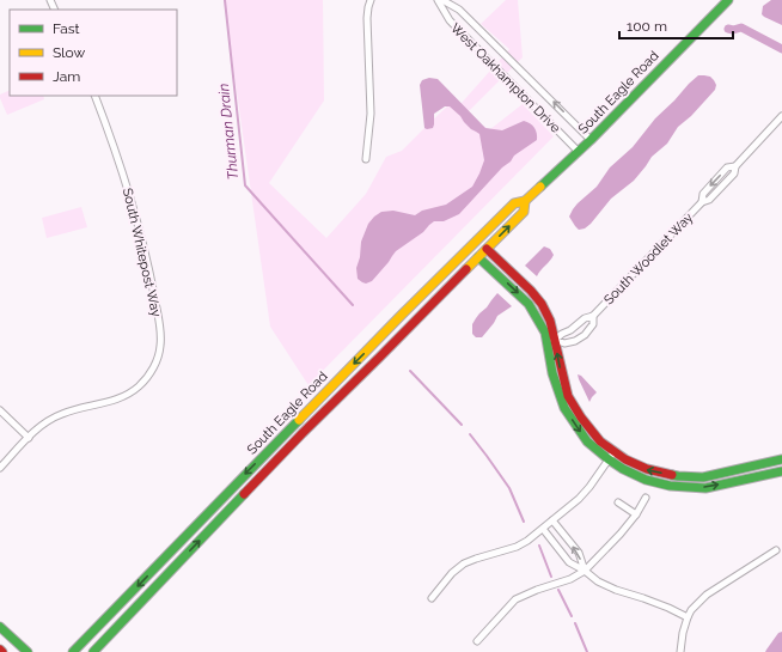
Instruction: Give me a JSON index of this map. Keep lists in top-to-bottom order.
{
  "streets": {
    "main road": ["South Eagle Road"],
    "street": ["West Oakhampton Drive", "South Whitepost Way", "South Woodlet Way"]
  },
  "crossings": [
    ["West Oakhampton Drive", "South Eagle Road"]
  ],
  "water": ["Thurman Drain"],
  "legend": ["Fast", "Slow", "Jam"],
  "scale_bar": "100 m"
}
